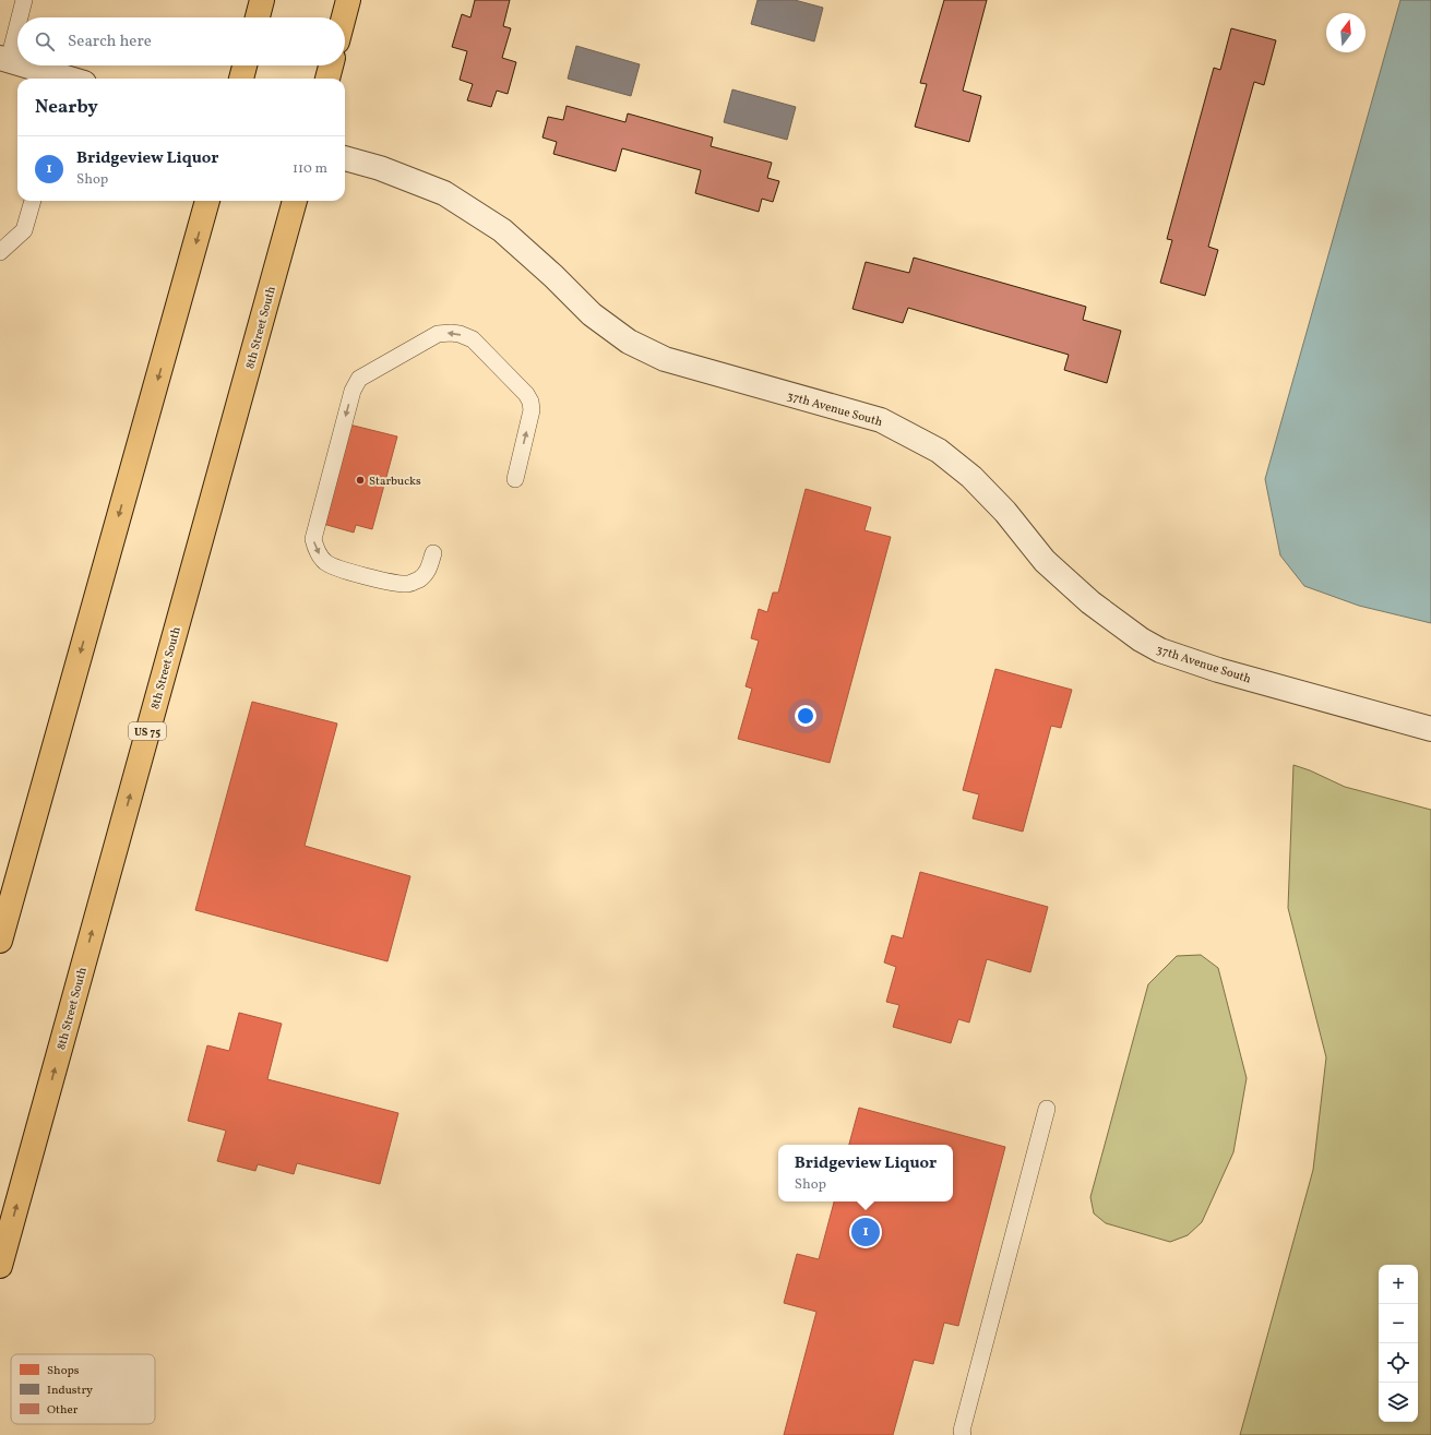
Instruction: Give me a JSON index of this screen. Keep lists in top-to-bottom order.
{
  "streets": {
    "main road": ["8th Street South", "US 75"],
    "street": ["37th Avenue South"]
  },
  "places": ["Starbucks"],
  "legend": ["Shops", "Industry", "Other"],
  "north": "top",
  "page": {
    "search": "Search here",
    "heading": "Nearby",
    "list": [
      {
        "mark": "1",
        "name": "Bridgeview Liquor",
        "note": "Shop",
        "value": "110 m"
      }
    ],
    "popup": ["Bridgeview Liquor", "Shop"],
    "pins": "1",
    "map_buttons": ["+", "−"]
  }
}
